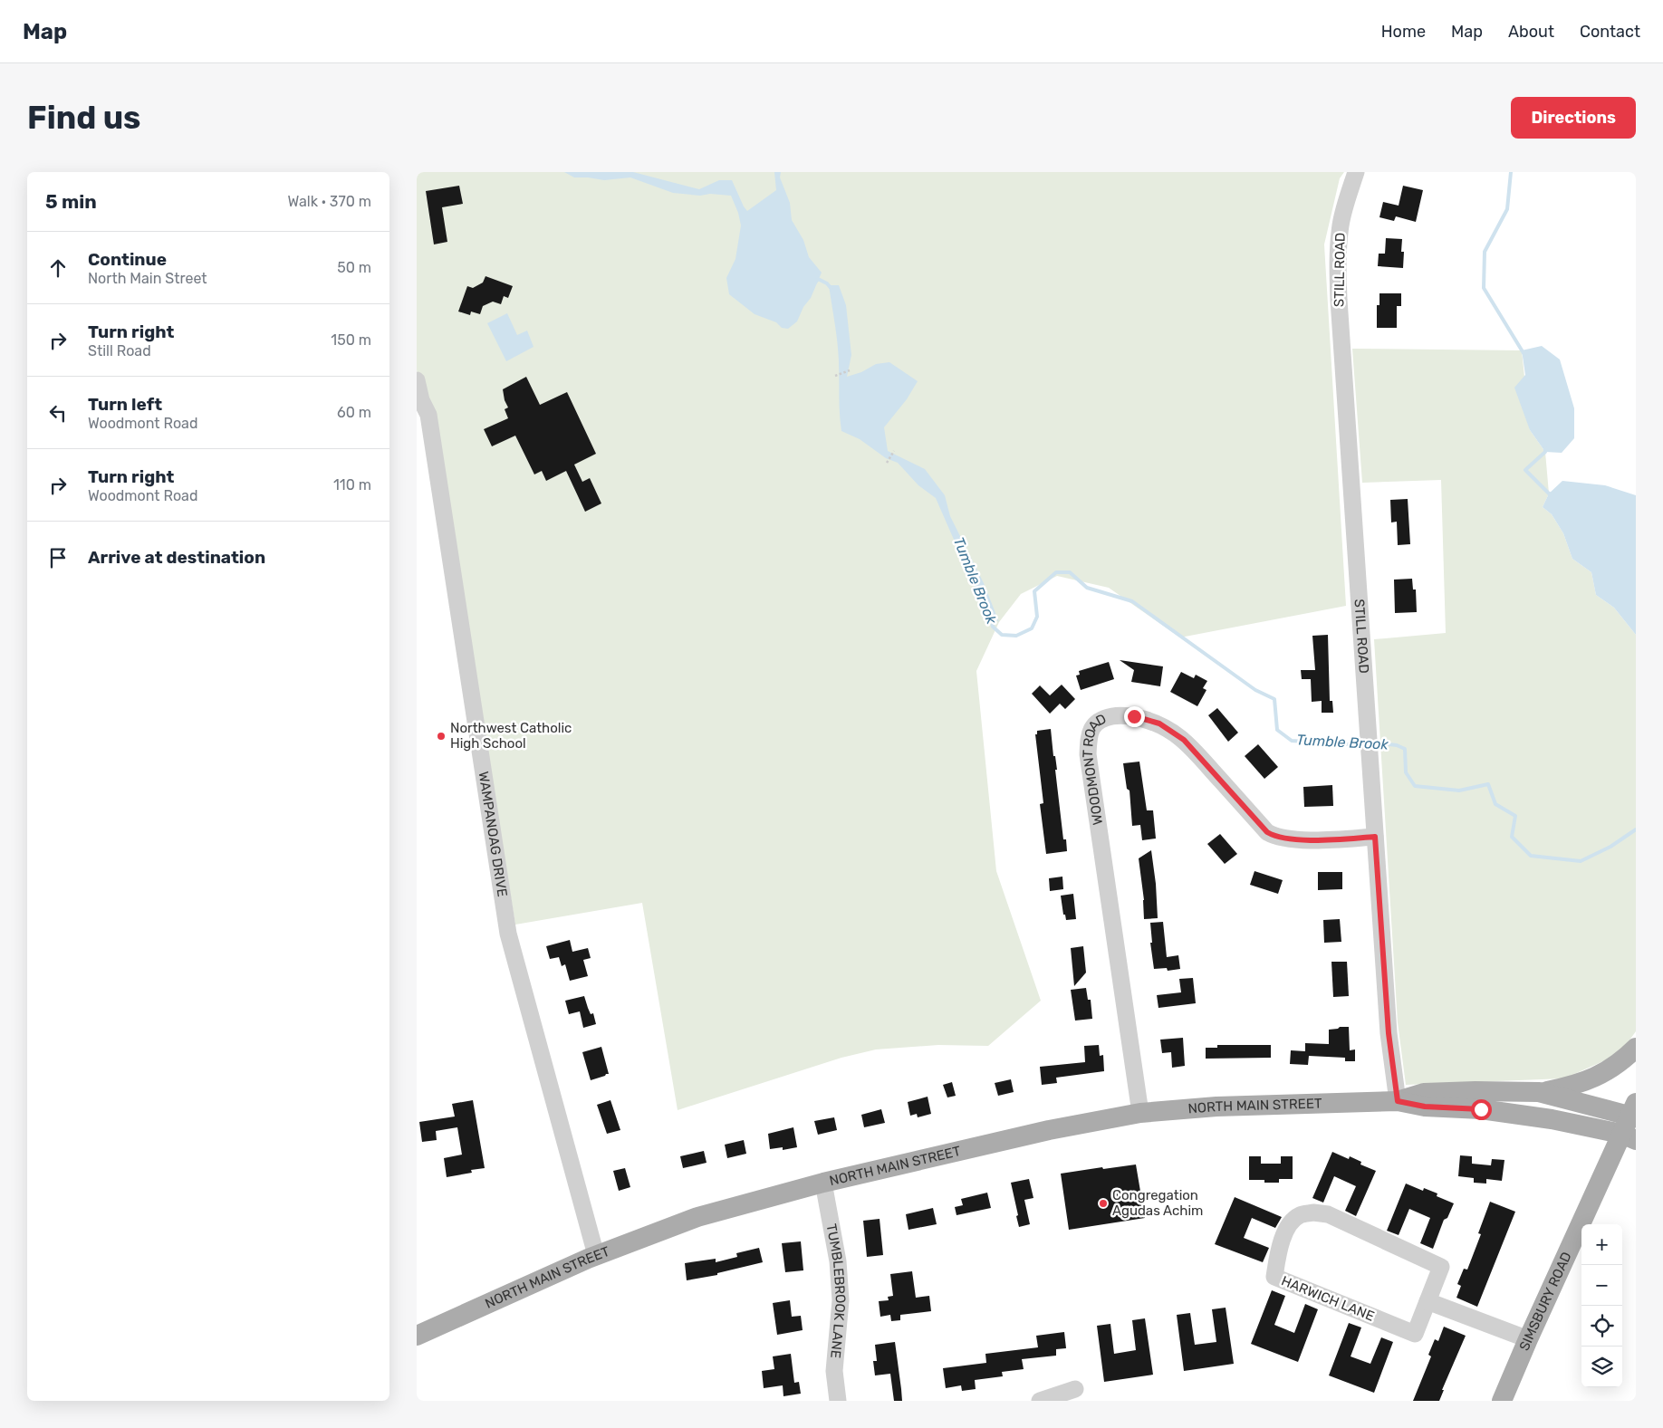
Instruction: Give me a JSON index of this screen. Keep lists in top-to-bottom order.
{
  "streets": {
    "main road": ["NORTH MAIN STREET", "SIMSBURY ROAD"],
    "street": [
      "STILL ROAD",
      "WOODMONT ROAD",
      "WAMPANOAG DRIVE",
      "TUMBLEBROOK LANE",
      "HARWICH LANE"
    ]
  },
  "crossings": [
    ["STILL ROAD", "WOODMONT ROAD"],
    ["STILL ROAD", "NORTH MAIN STREET"],
    ["WOODMONT ROAD", "NORTH MAIN STREET"],
    ["WAMPANOAG DRIVE", "NORTH MAIN STREET"],
    ["NORTH MAIN STREET", "TUMBLEBROOK LANE"],
    ["NORTH MAIN STREET", "SIMSBURY ROAD"]
  ],
  "water": ["Tumble Brook"],
  "places": ["Northwest Catholic High School", "Congregation Agudas Achim"],
  "page": {
    "header": "Map",
    "nav": [
      "Home",
      "Map",
      "About",
      "Contact"
    ],
    "buttons": "Directions",
    "title": "Find us",
    "heading": ["5 min", "Walk · 370 m"],
    "list": [
      ["Continue", "North Main Street", "50 m"],
      ["Turn right", "Still Road", "150 m"],
      ["Turn left", "Woodmont Road", "60 m"],
      ["Turn right", "Woodmont Road", "110 m"],
      "Arrive at destination"
    ],
    "map_buttons": ["+", "−"]
  }
}
